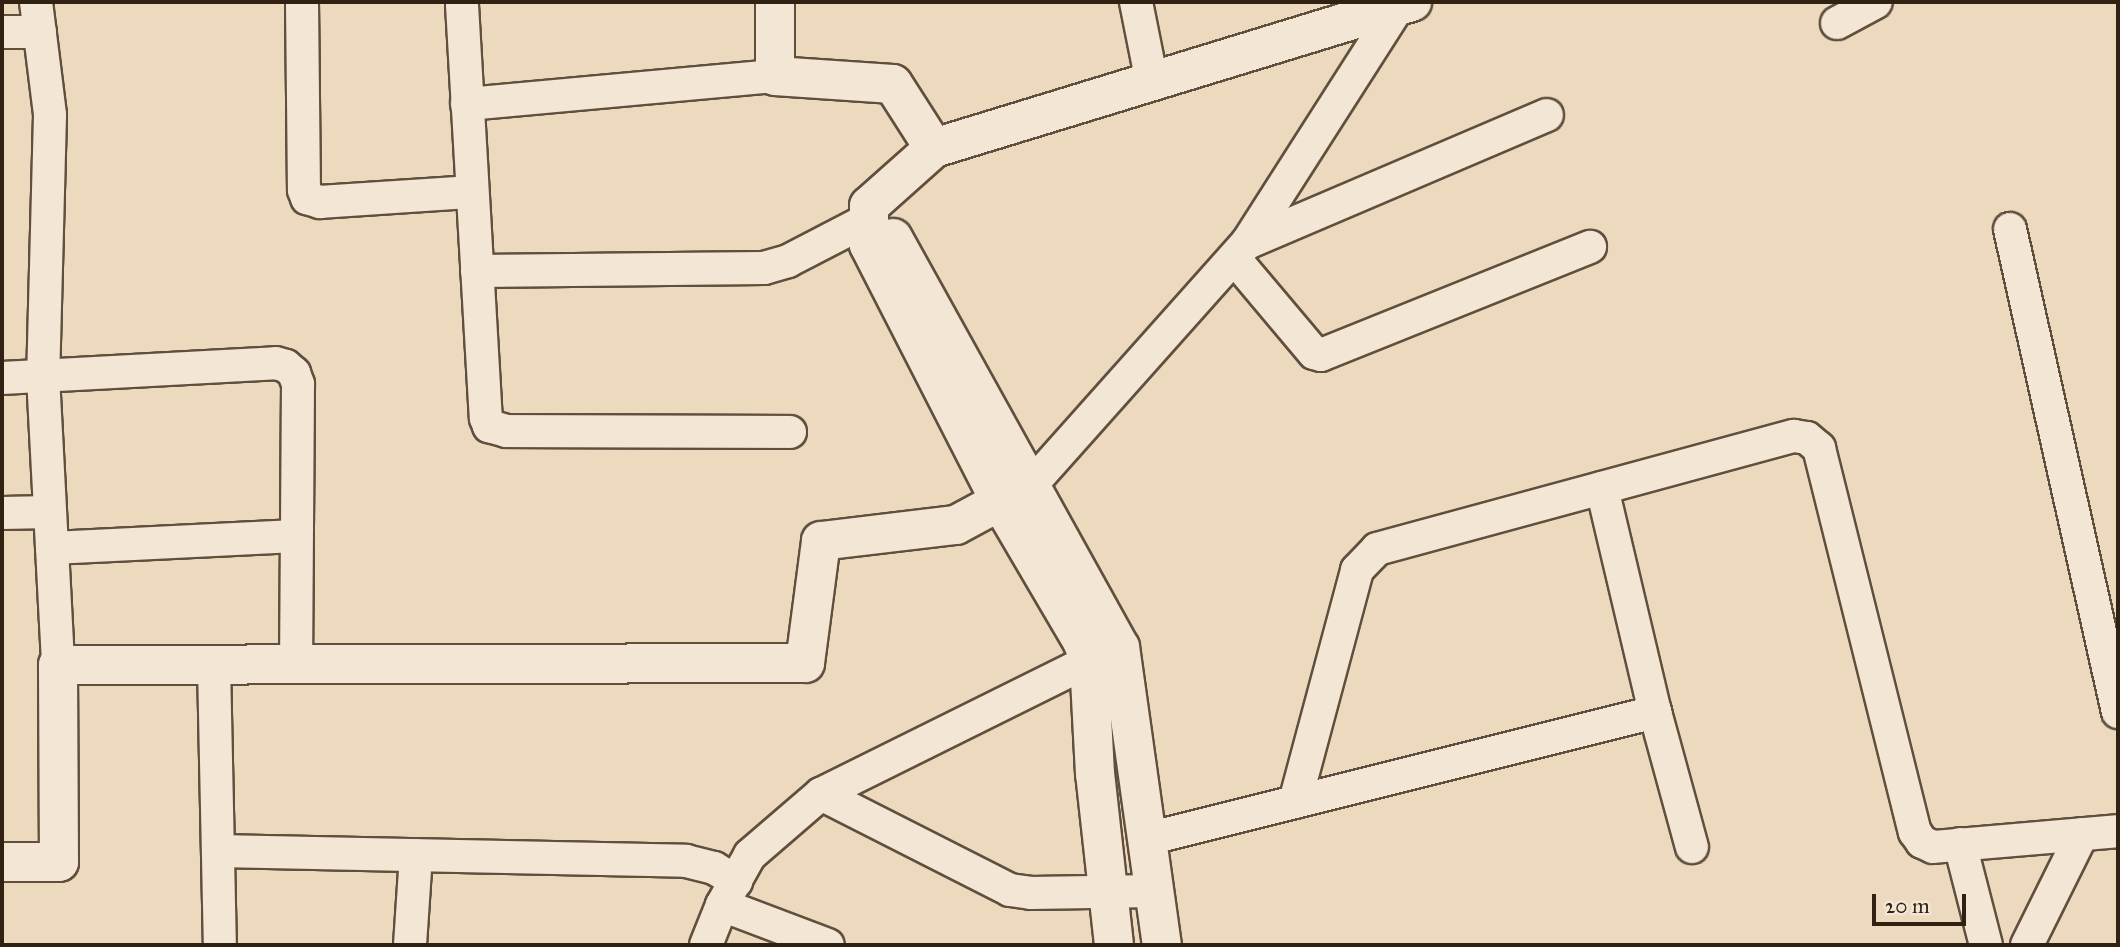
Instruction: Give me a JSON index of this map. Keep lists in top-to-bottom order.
{
  "scale_bar": "20 m"
}
